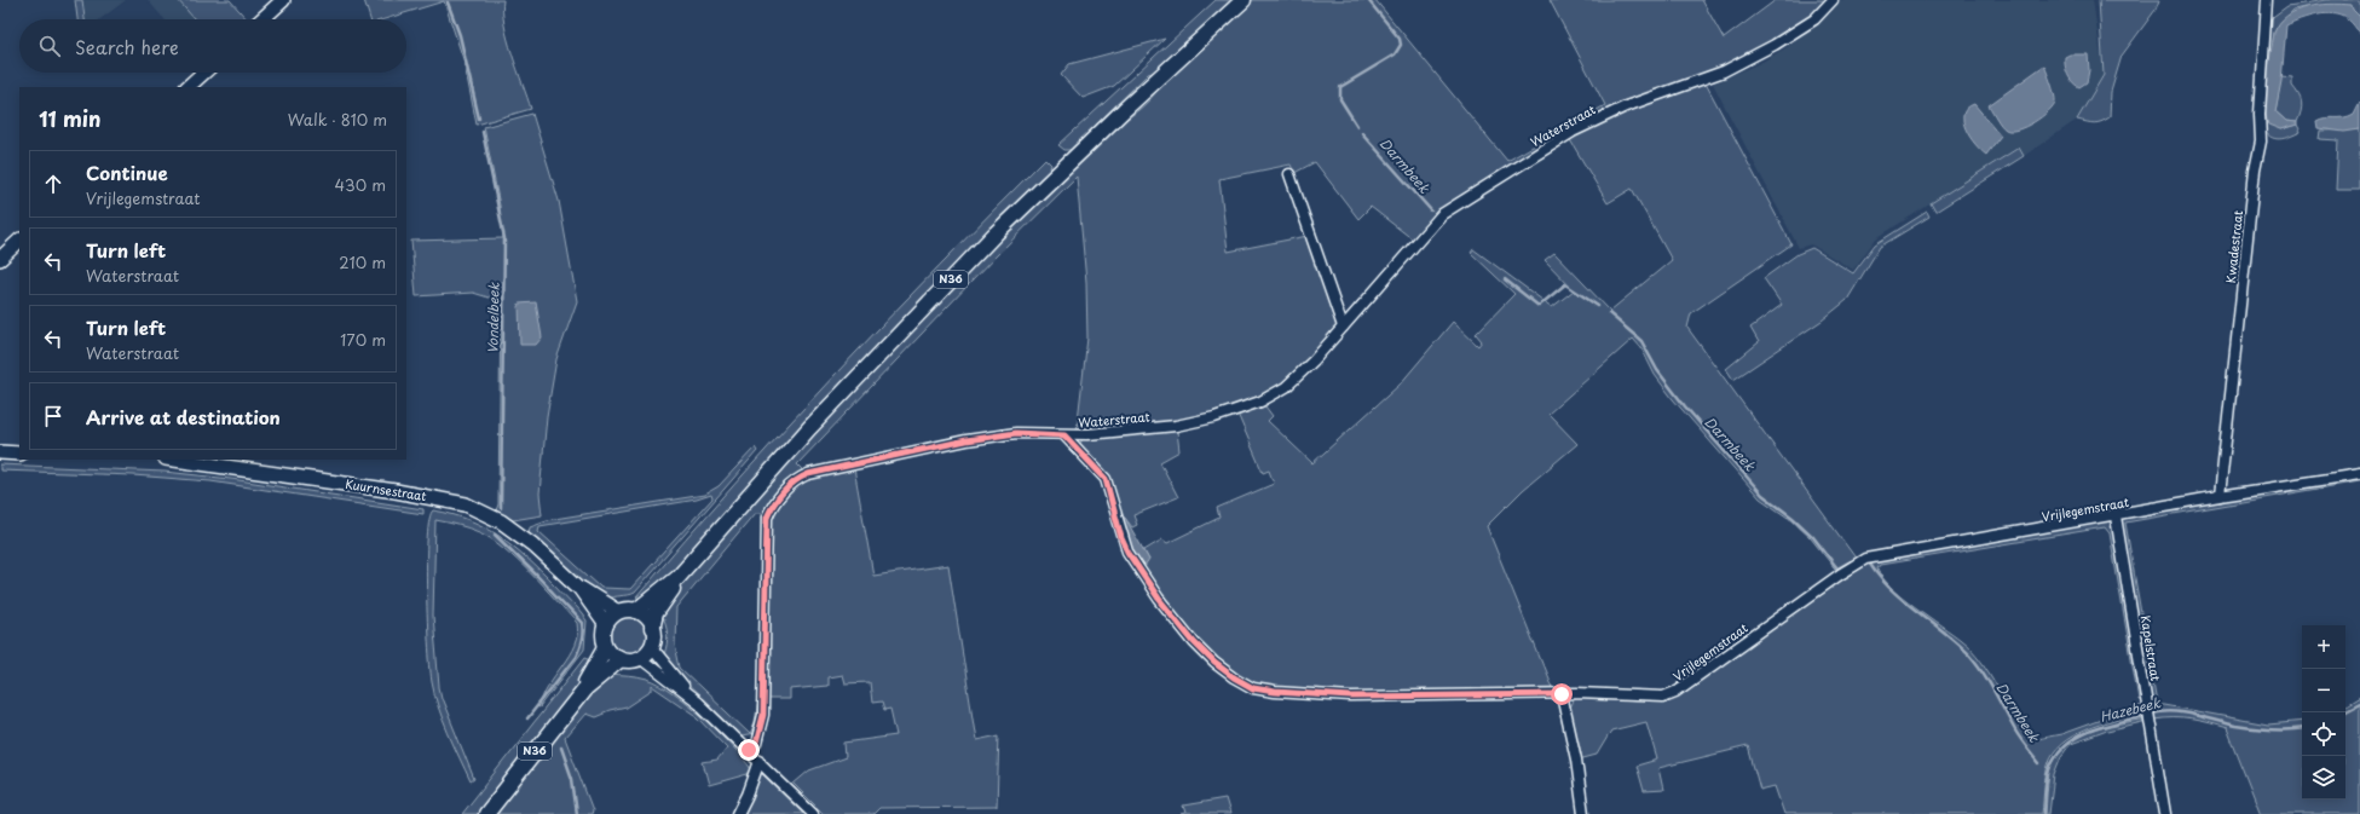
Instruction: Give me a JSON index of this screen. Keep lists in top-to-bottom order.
{
  "streets": {
    "main road": ["N36"],
    "street": [
      "Waterstraat",
      "Kwadestraat",
      "Kuurnsestraat",
      "Vrijlegemstraat",
      "Kapelstraat"
    ]
  },
  "crossings": [
    ["Waterstraat", "Vrijlegemstraat"],
    ["Kwadestraat", "Vrijlegemstraat"],
    ["N36", "Kuurnsestraat"],
    ["Vrijlegemstraat", "Kapelstraat"]
  ],
  "water": ["Darmbeek", "Vondelbeek", "Hazebeek"],
  "page": {
    "search": "Search here",
    "heading": ["11 min", "Walk · 810 m"],
    "list": [
      ["Continue", "Vrijlegemstraat", "430 m"],
      ["Turn left", "Waterstraat", "210 m"],
      ["Turn left", "Waterstraat", "170 m"],
      "Arrive at destination"
    ],
    "map_buttons": ["+", "−"]
  }
}
